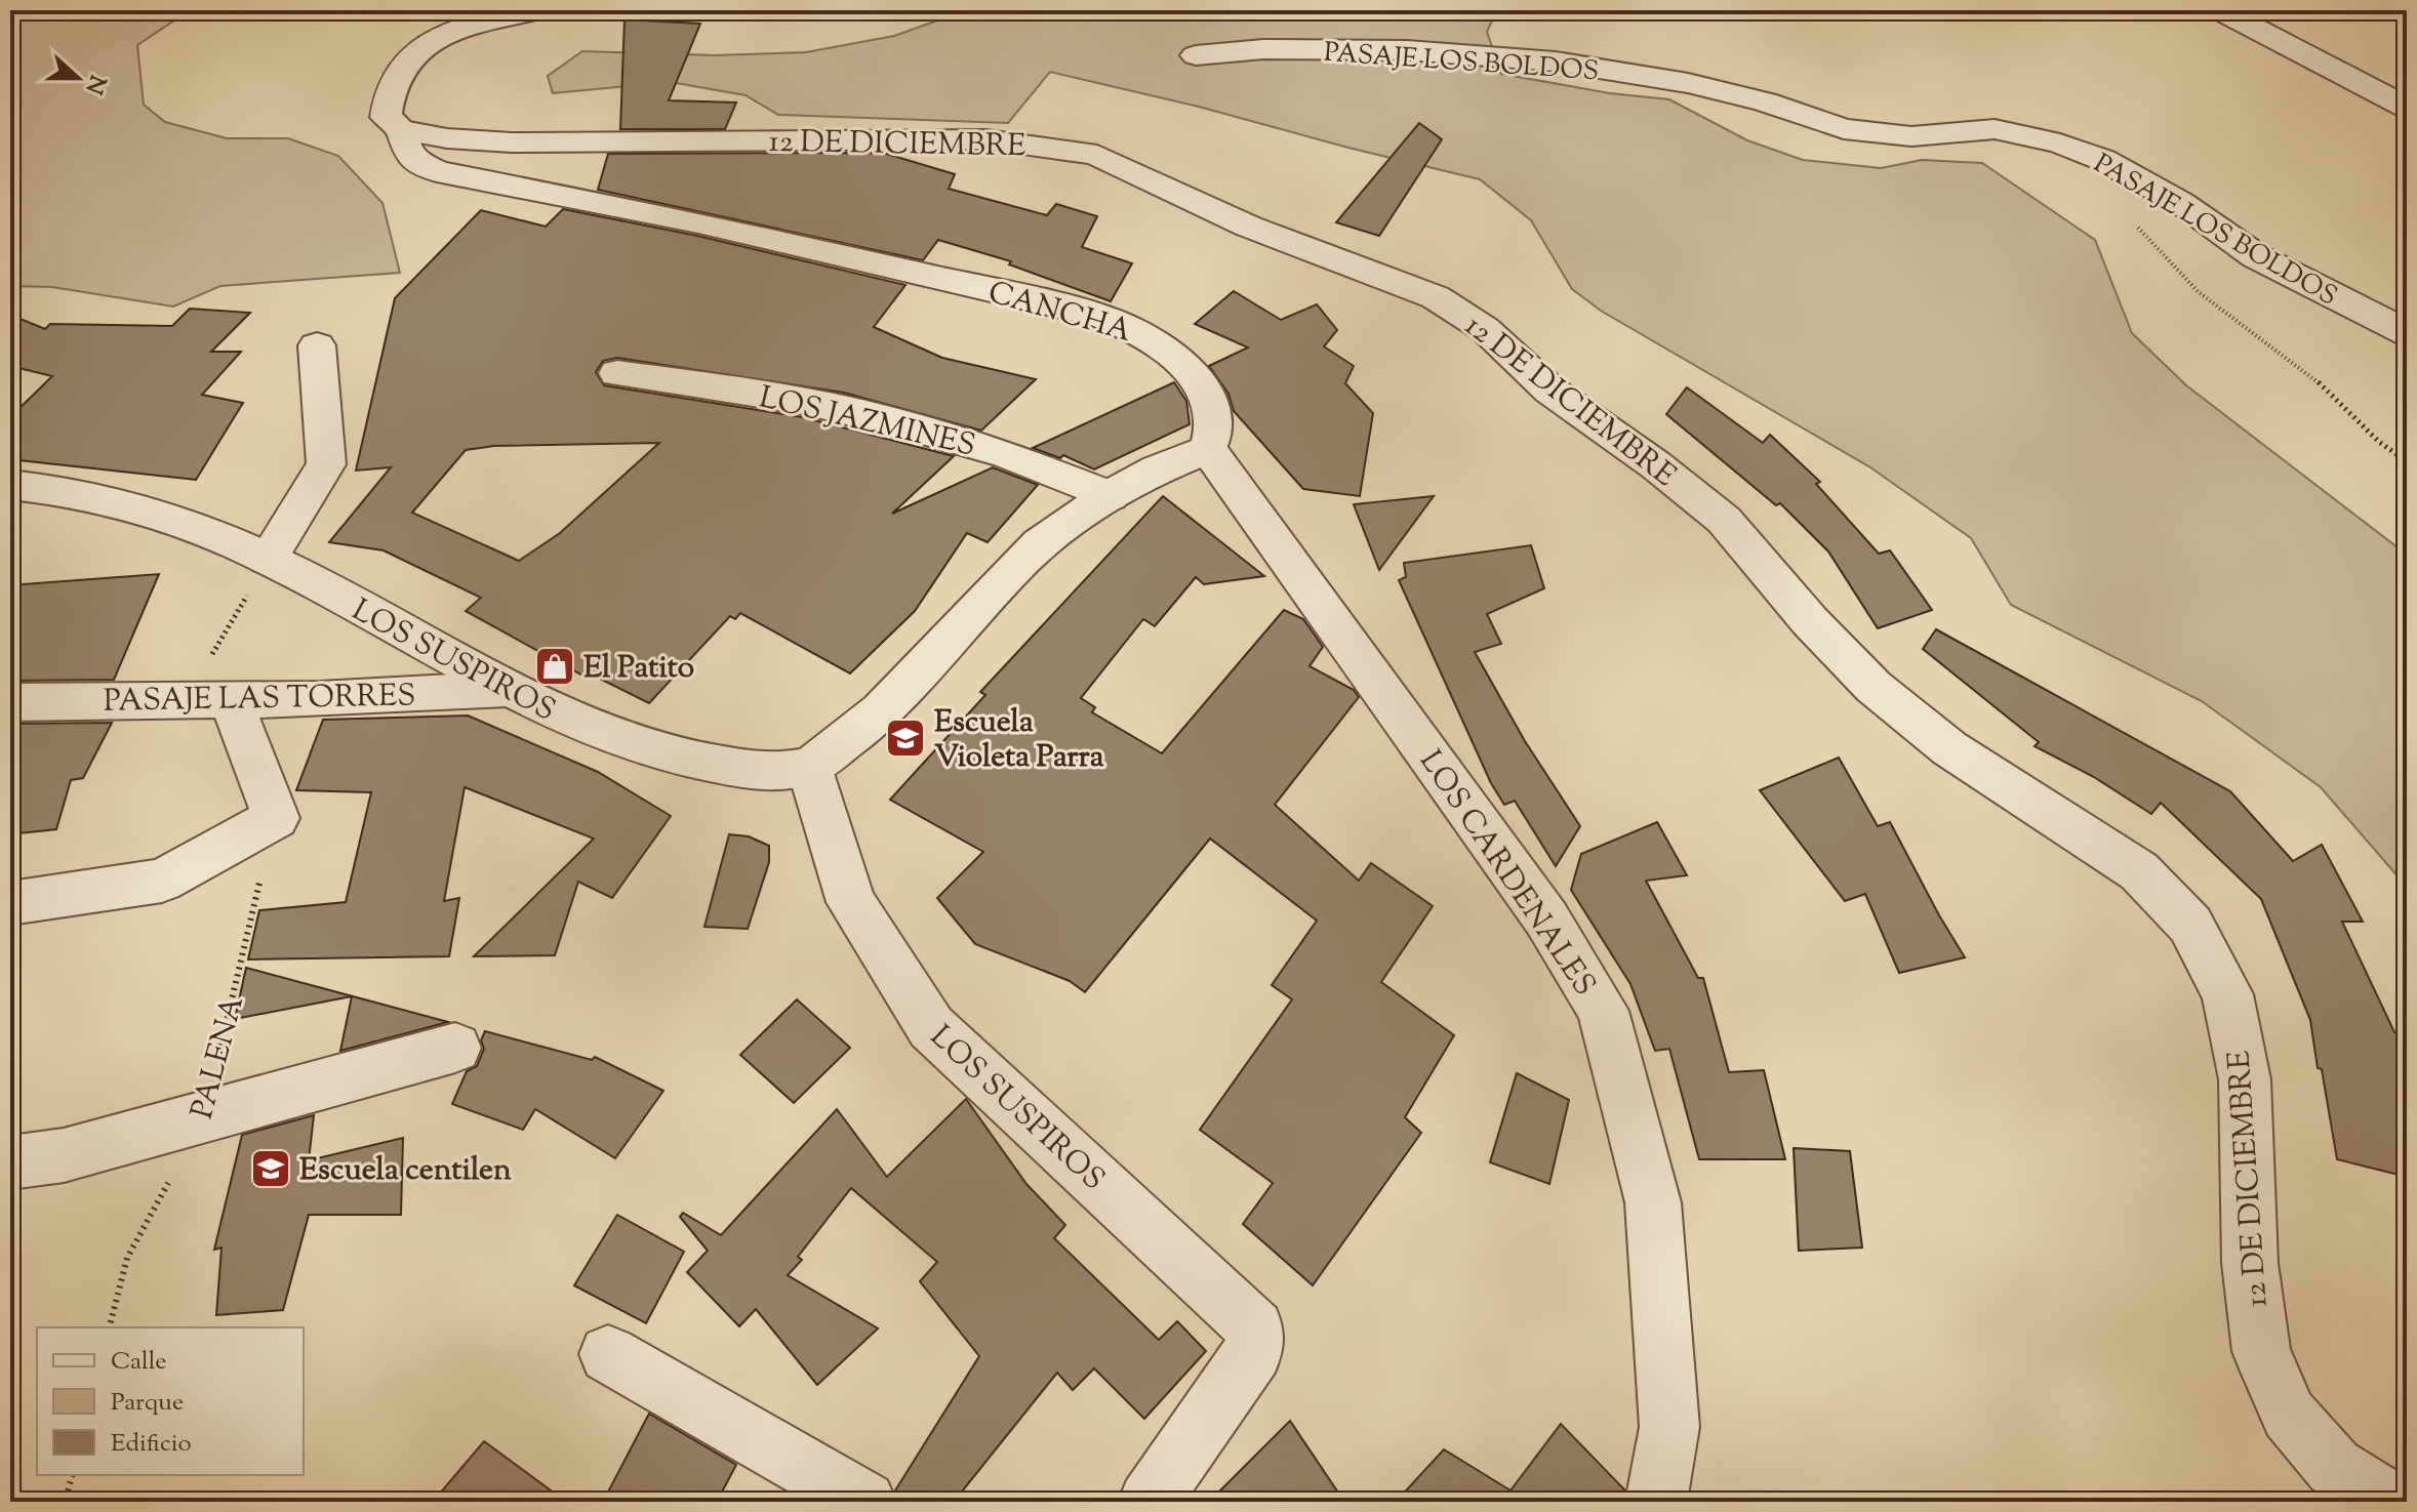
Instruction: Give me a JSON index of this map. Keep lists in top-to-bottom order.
{
  "streets": {
    "street": [
      "PASAJE LOS BOLDOS",
      "12 DE DICIEMBRE",
      "CANCHA",
      "LOS JAZMINES",
      "LOS SUSPIROS",
      "PASAJE LAS TORRES",
      "LOS CARDENALES"
    ],
    "path": ["PALENA"]
  },
  "crossings": [
    ["12 DE DICIEMBRE", "CANCHA"],
    ["CANCHA", "LOS CARDENALES"],
    ["LOS SUSPIROS", "PASAJE LAS TORRES"]
  ],
  "places": {
    "shop": ["El Patito"],
    "school or university": ["Escuela Violeta Parra", "Escuela centilen"]
  },
  "legend": ["Calle", "Parque", "Edificio"],
  "north": "right"
}
